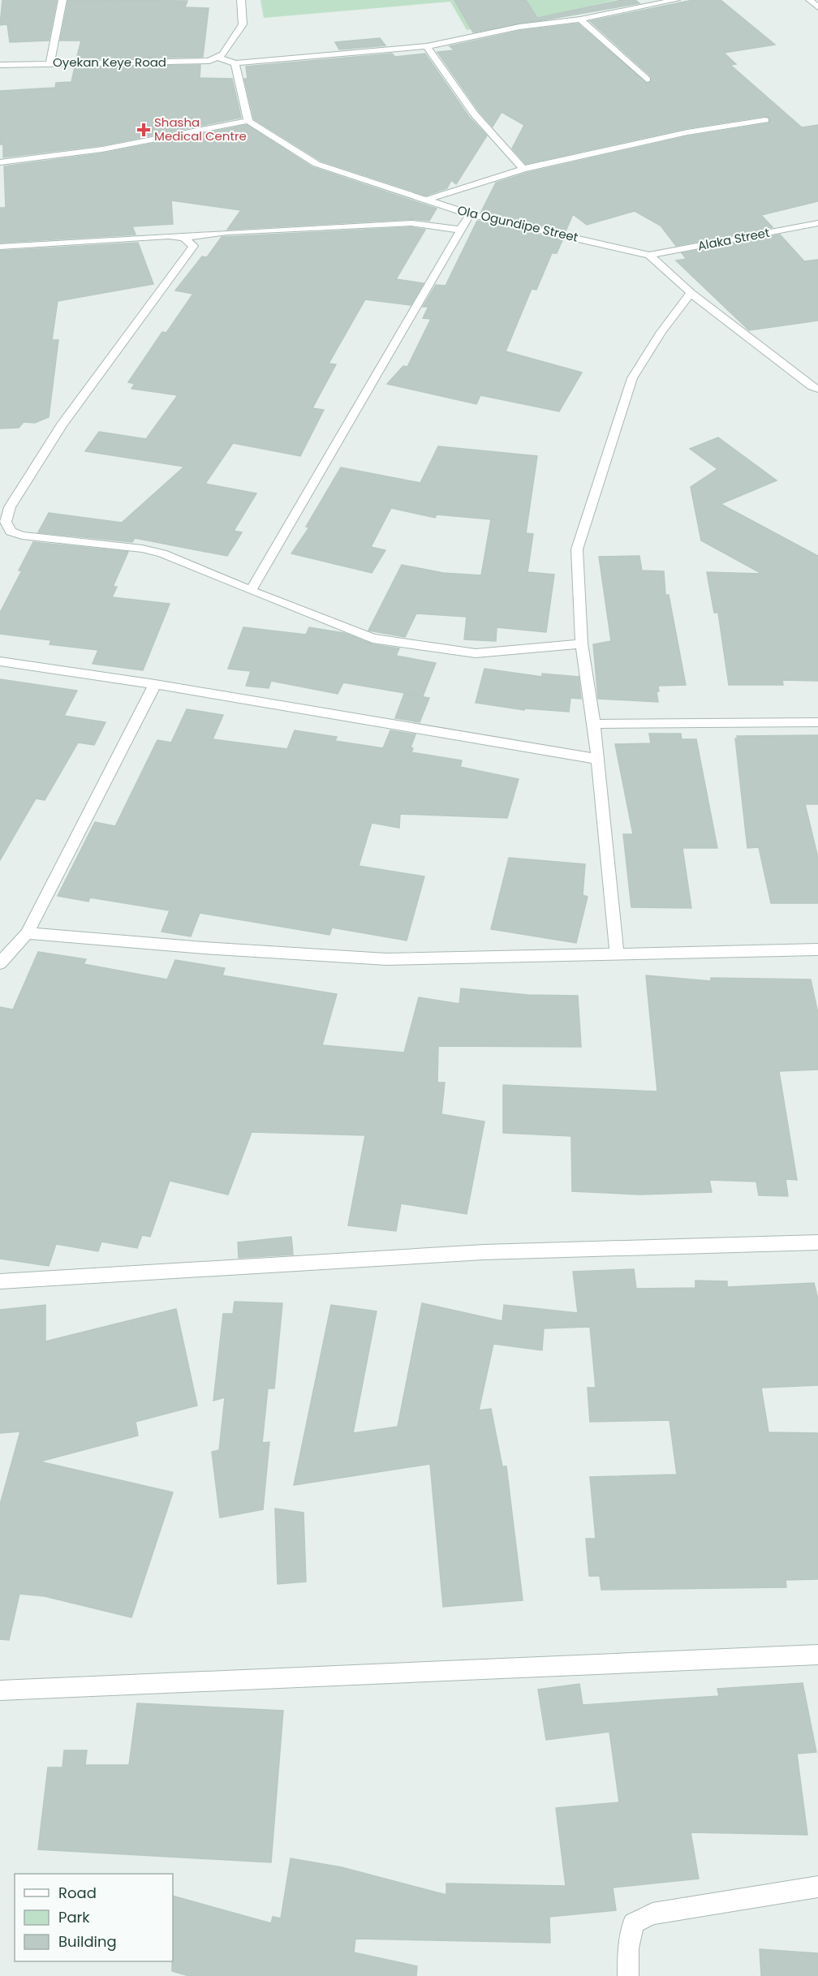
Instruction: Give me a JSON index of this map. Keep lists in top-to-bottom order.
{
  "streets": {
    "street": ["Oyekan Keye Road", "Ola Ogundipe Street", "Alaka Street"]
  },
  "crossings": [
    ["Ola Ogundipe Street", "Alaka Street"]
  ],
  "places": {
    "health": ["Shasha Medical Centre"]
  },
  "legend": ["Road", "Park", "Building"]
}
